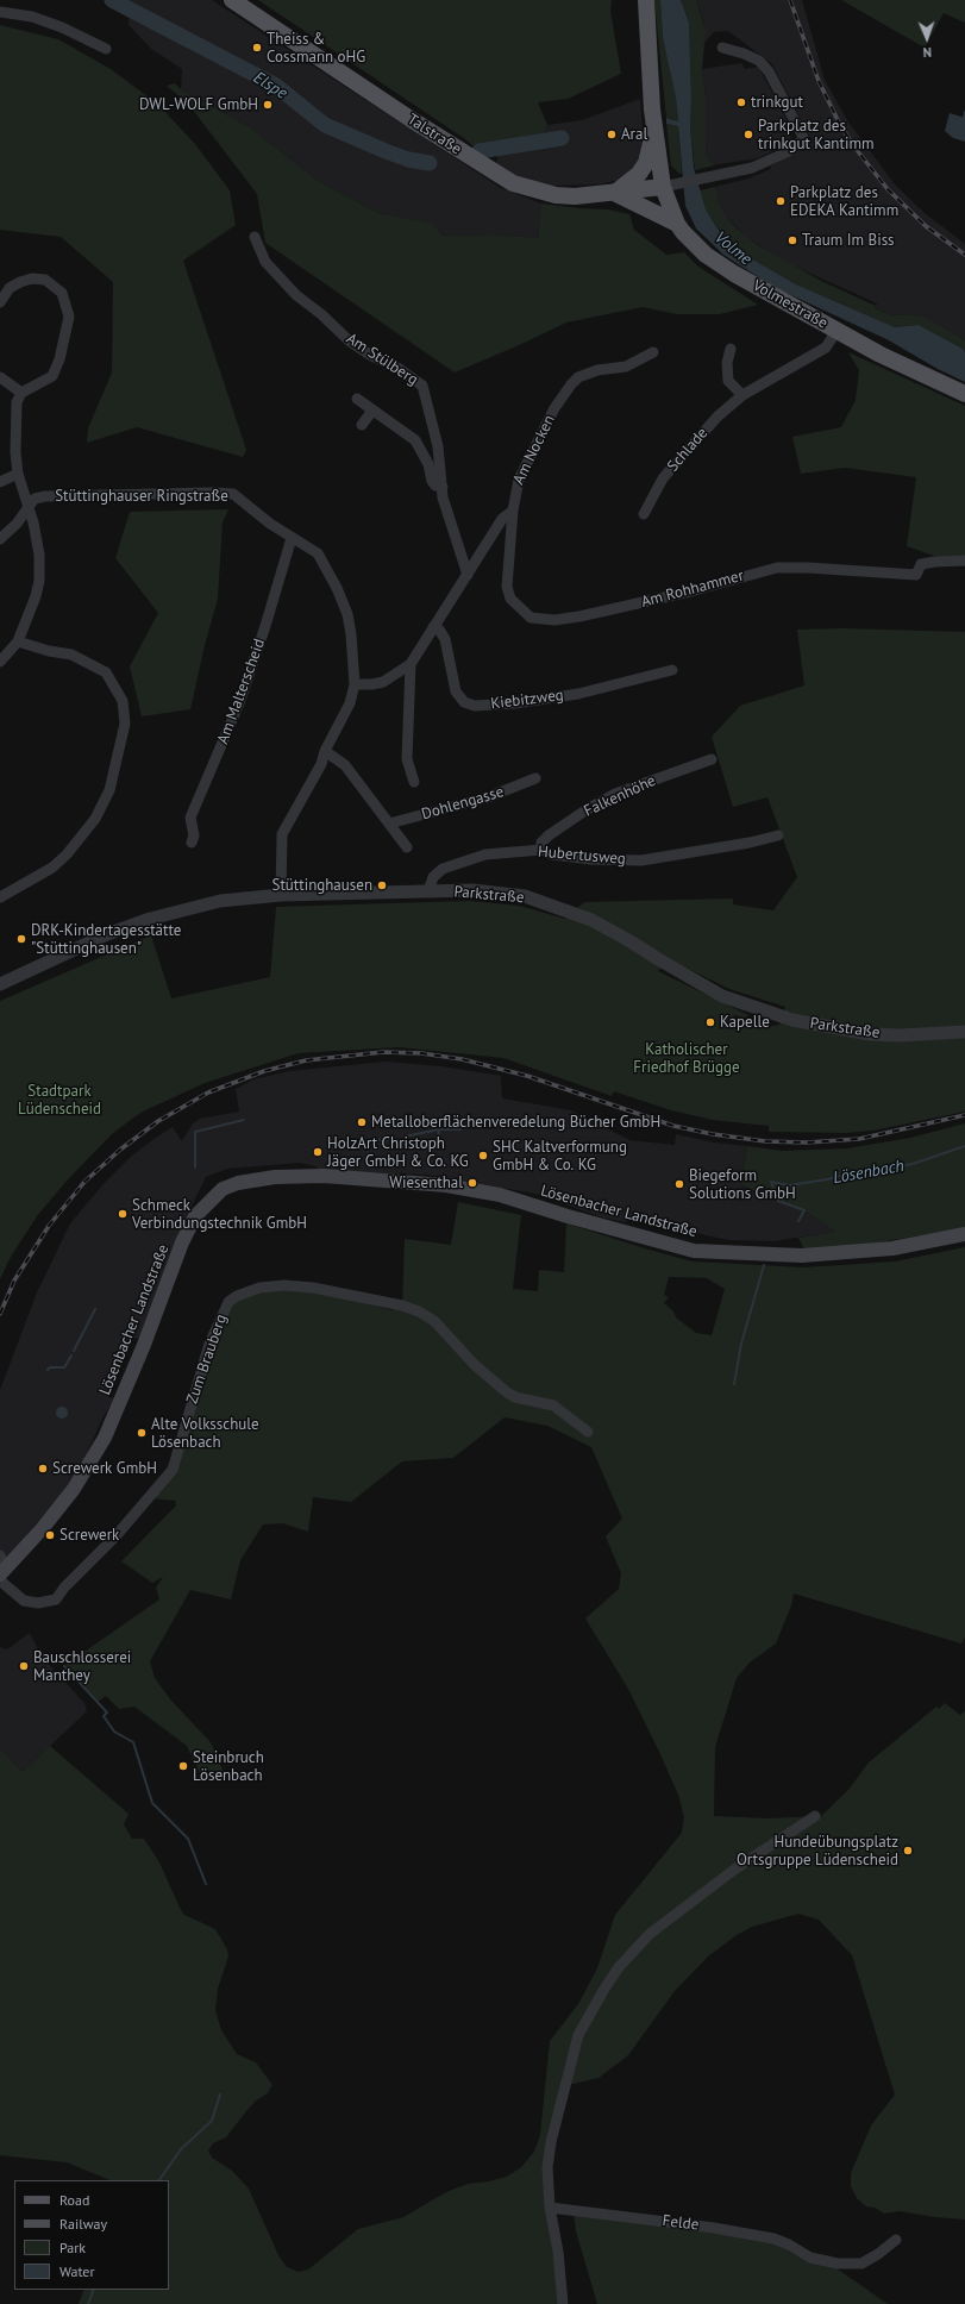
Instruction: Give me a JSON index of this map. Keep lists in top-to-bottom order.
{
  "streets": {
    "main road": ["Talstraße", "Volmestraße", "Lösenbacher Landstraße"],
    "street": [
      "Am Stülberg",
      "Am Nocken",
      "Schlade",
      "Stüttinghauser Ringstraße",
      "Am Rohhammer",
      "Am Malterscheid",
      "Kiebitzweg",
      "Falkenhöhe",
      "Dohlengasse",
      "Hubertusweg",
      "Parkstraße",
      "Zum Brauberg",
      "Felde"
    ]
  },
  "crossings": [
    ["Talstraße", "Volmestraße"],
    ["Volmestraße", "Schlade"],
    ["Am Nocken", "Am Rohhammer"],
    ["Stüttinghauser Ringstraße", "Am Malterscheid"],
    ["Stüttinghauser Ringstraße", "Parkstraße"],
    ["Falkenhöhe", "Hubertusweg"],
    ["Hubertusweg", "Parkstraße"],
    ["Lösenbacher Landstraße", "Zum Brauberg"]
  ],
  "water": ["Elspe", "Volme", "Lösenbach"],
  "parks": ["Katholischer Friedhof Brügge", "Stadtpark Lüdenscheid"],
  "places": [
    "Theiss & Cossmann oHG",
    "trinkgut",
    "DWL-WOLF GmbH",
    "Aral",
    "Parkplatz des trinkgut Kantimm",
    "Parkplatz des EDEKA Kantimm",
    "Traum Im Biss",
    "Stüttinghausen",
    "DRK-Kindertagesstätte \"Stüttinghausen\"",
    "Kapelle",
    "Metalloberflächenveredelung Bücher GmbH",
    "HolzArt Christoph Jäger GmbH & Co. KG",
    "SHC Kaltverformung GmbH & Co. KG",
    "Wiesenthal",
    "Biegeform Solutions GmbH",
    "Schmeck Verbindungstechnik GmbH",
    "Alte Volksschule Lösenbach",
    "Screwerk GmbH",
    "Screwerk",
    "Bauschlosserei Manthey",
    "Steinbruch Lösenbach",
    "Hundeübungsplatz Ortsgruppe Lüdenscheid"
  ],
  "legend": [
    "Road",
    "Railway",
    "Park",
    "Water"
  ],
  "north": "bottom"
}
